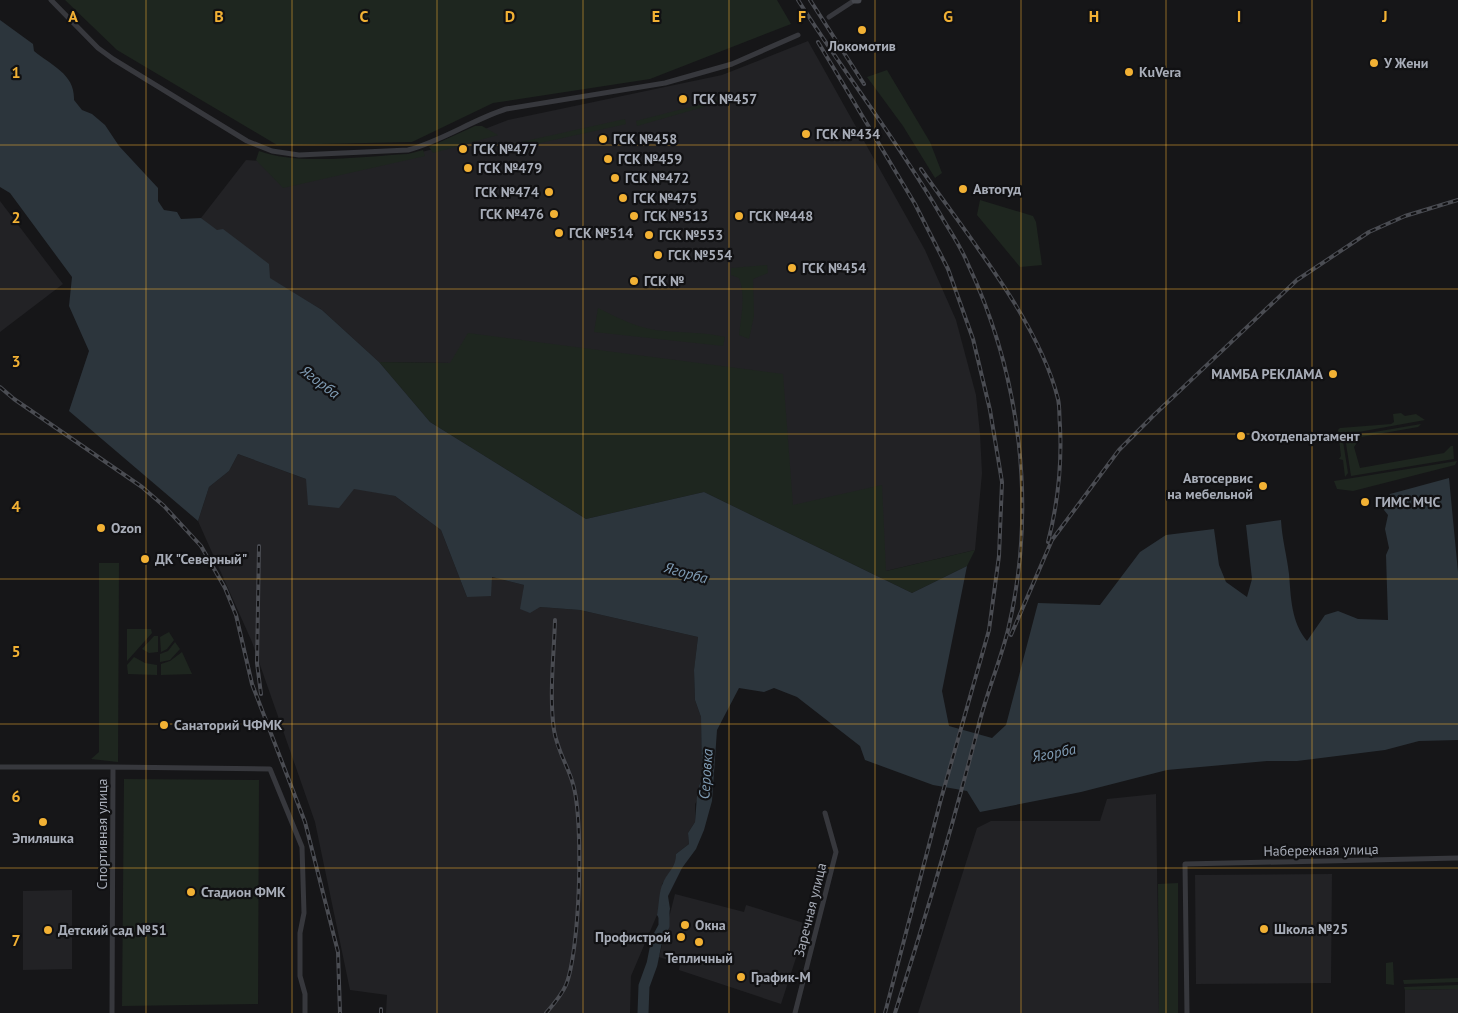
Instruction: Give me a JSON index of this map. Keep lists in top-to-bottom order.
{
  "streets": {
    "street": ["Спортивная улица", "Набережная улица", "Заречная улица"]
  },
  "water": ["Ягорба", "Серовка"],
  "places": [
    "Локомотив",
    "У Жени",
    "KuVera",
    "ГСК №457",
    "ГСК №434",
    "ГСК №458",
    "ГСК №477",
    "ГСК №459",
    "ГСК №479",
    "ГСК №472",
    "Автогуд",
    "ГСК №474",
    "ГСК №475",
    "ГСК №476",
    "ГСК №513",
    "ГСК №448",
    "ГСК №514",
    "ГСК №553",
    "ГСК №554",
    "ГСК №454",
    "ГСК №",
    "МАМБА РЕКЛАМА",
    "Охотдепартамент",
    "Автосервис на мебельной",
    "ГИМС МЧС",
    "Ozon",
    "ДК \"Северный\"",
    "Санаторий ЧФМК",
    "Эпиляшка",
    "Стадион ФМК",
    "Окна",
    "Школа №25",
    "Детский сад №51",
    "Профистрой",
    "Тепличный",
    "График-М"
  ],
  "grid": {
    "columns": [
      "A",
      "B",
      "C",
      "D",
      "E",
      "F",
      "G",
      "H",
      "I",
      "J"
    ],
    "rows": [
      "1",
      "2",
      "3",
      "4",
      "5",
      "6",
      "7"
    ]
  }
}
